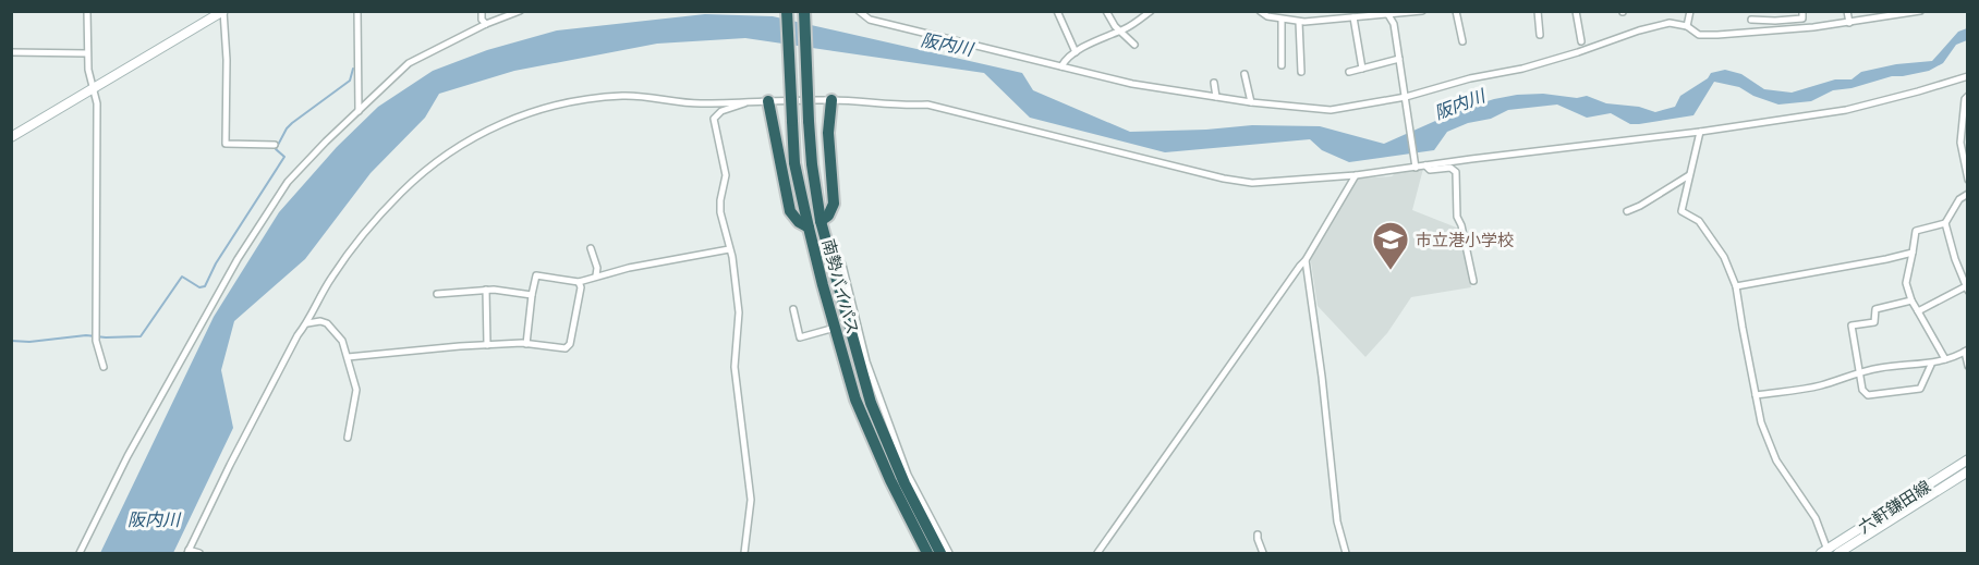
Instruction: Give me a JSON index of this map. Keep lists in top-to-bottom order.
{
  "streets": {
    "highway": ["南勢バイパス"],
    "main road": ["六軒鎌田線"]
  },
  "water": ["阪内川"],
  "places": {
    "school or university": ["市立港小学校"]
  }
}
